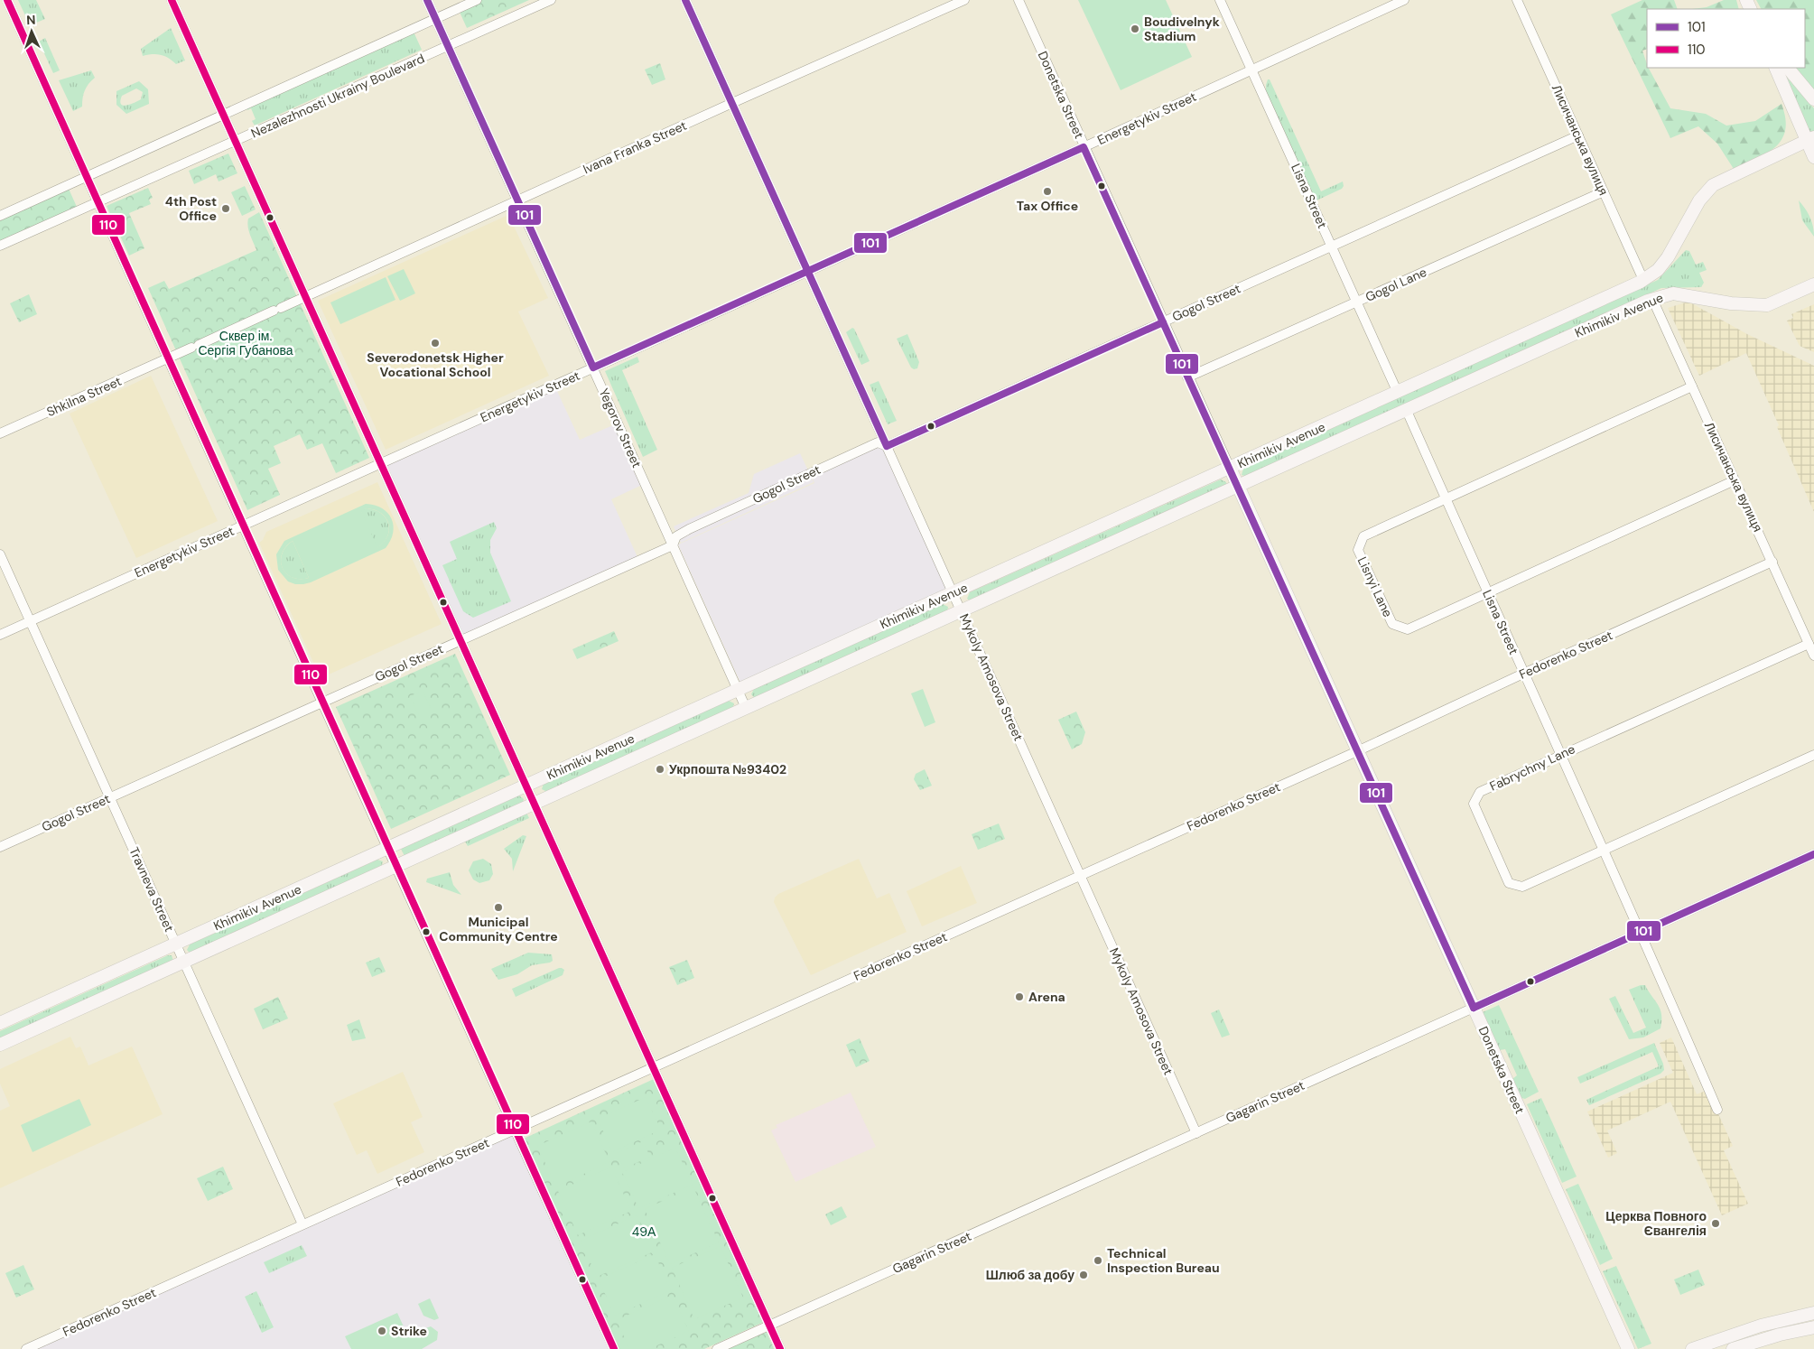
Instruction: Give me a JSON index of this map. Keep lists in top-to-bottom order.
{
  "streets": {
    "main road": ["Donetska Street", "Khimikiv Avenue"],
    "street": [
      "Nezalezhnosti Ukrainy Boulevard",
      "Energetykiv Street",
      "Лисичанська вулиця",
      "Ivana Franka Street",
      "Lisna Street",
      "Gogol Lane",
      "Gogol Street",
      "Shkilna Street",
      "Yegorov Street",
      "Lisnyi Lane",
      "Fedorenko Street",
      "Mykoly Amosova Street",
      "Fabrychny Lane",
      "Travneva Street",
      "Gagarin Street"
    ]
  },
  "crossings": [
    ["Donetska Street", "Energetykiv Street"],
    ["Donetska Street", "Gogol Lane"],
    ["Donetska Street", "Gogol Street"],
    ["Donetska Street", "Khimikiv Avenue"],
    ["Donetska Street", "Fedorenko Street"],
    ["Donetska Street", "Gagarin Street"],
    ["Nezalezhnosti Ukrainy Boulevard", "Yegorov Street"],
    ["Energetykiv Street", "Lisna Street"],
    ["Energetykiv Street", "Yegorov Street"],
    ["Energetykiv Street", "Mykoly Amosova Street"],
    ["Energetykiv Street", "Travneva Street"],
    ["Лисичанська вулиця", "Gogol Lane"],
    ["Лисичанська вулиця", "Gogol Street"],
    ["Лисичанська вулиця", "Khimikiv Avenue"],
    ["Лисичанська вулиця", "Lisnyi Lane"],
    ["Лисичанська вулиця", "Fedorenko Street"],
    ["Лисичанська вулиця", "Fabrychny Lane"],
    ["Ivana Franka Street", "Shkilna Street"],
    ["Ivana Franka Street", "Yegorov Street"],
    ["Ivana Franka Street", "Mykoly Amosova Street"],
    ["Lisna Street", "Gogol Lane"],
    ["Lisna Street", "Gogol Street"],
    ["Lisna Street", "Khimikiv Avenue"],
    ["Lisna Street", "Lisnyi Lane"],
    ["Lisna Street", "Fedorenko Street"],
    ["Lisna Street", "Fabrychny Lane"],
    ["Lisna Street", "Gagarin Street"],
    ["Gogol Street", "Yegorov Street"],
    ["Gogol Street", "Mykoly Amosova Street"],
    ["Gogol Street", "Travneva Street"],
    ["Khimikiv Avenue", "Yegorov Street"],
    ["Khimikiv Avenue", "Mykoly Amosova Street"],
    ["Khimikiv Avenue", "Travneva Street"],
    ["Fedorenko Street", "Mykoly Amosova Street"],
    ["Fedorenko Street", "Travneva Street"],
    ["Mykoly Amosova Street", "Gagarin Street"]
  ],
  "parks": ["Сквер ім. Сергія Губанова", "49А"],
  "places": [
    "Boudivelnyk Stadium",
    "Tax Office",
    "4th Post Office",
    "Severodonetsk Higher Vocational School",
    "Укрпошта №93402",
    "Municipal Community Centre",
    "Arena",
    "Церква Повного Євангелія",
    "Technical Inspection Bureau",
    "Шлюб за добу",
    "Strike"
  ],
  "lines": ["transit line 101", "transit line 110"],
  "legend": ["101", "110"],
  "north": "top"
}
